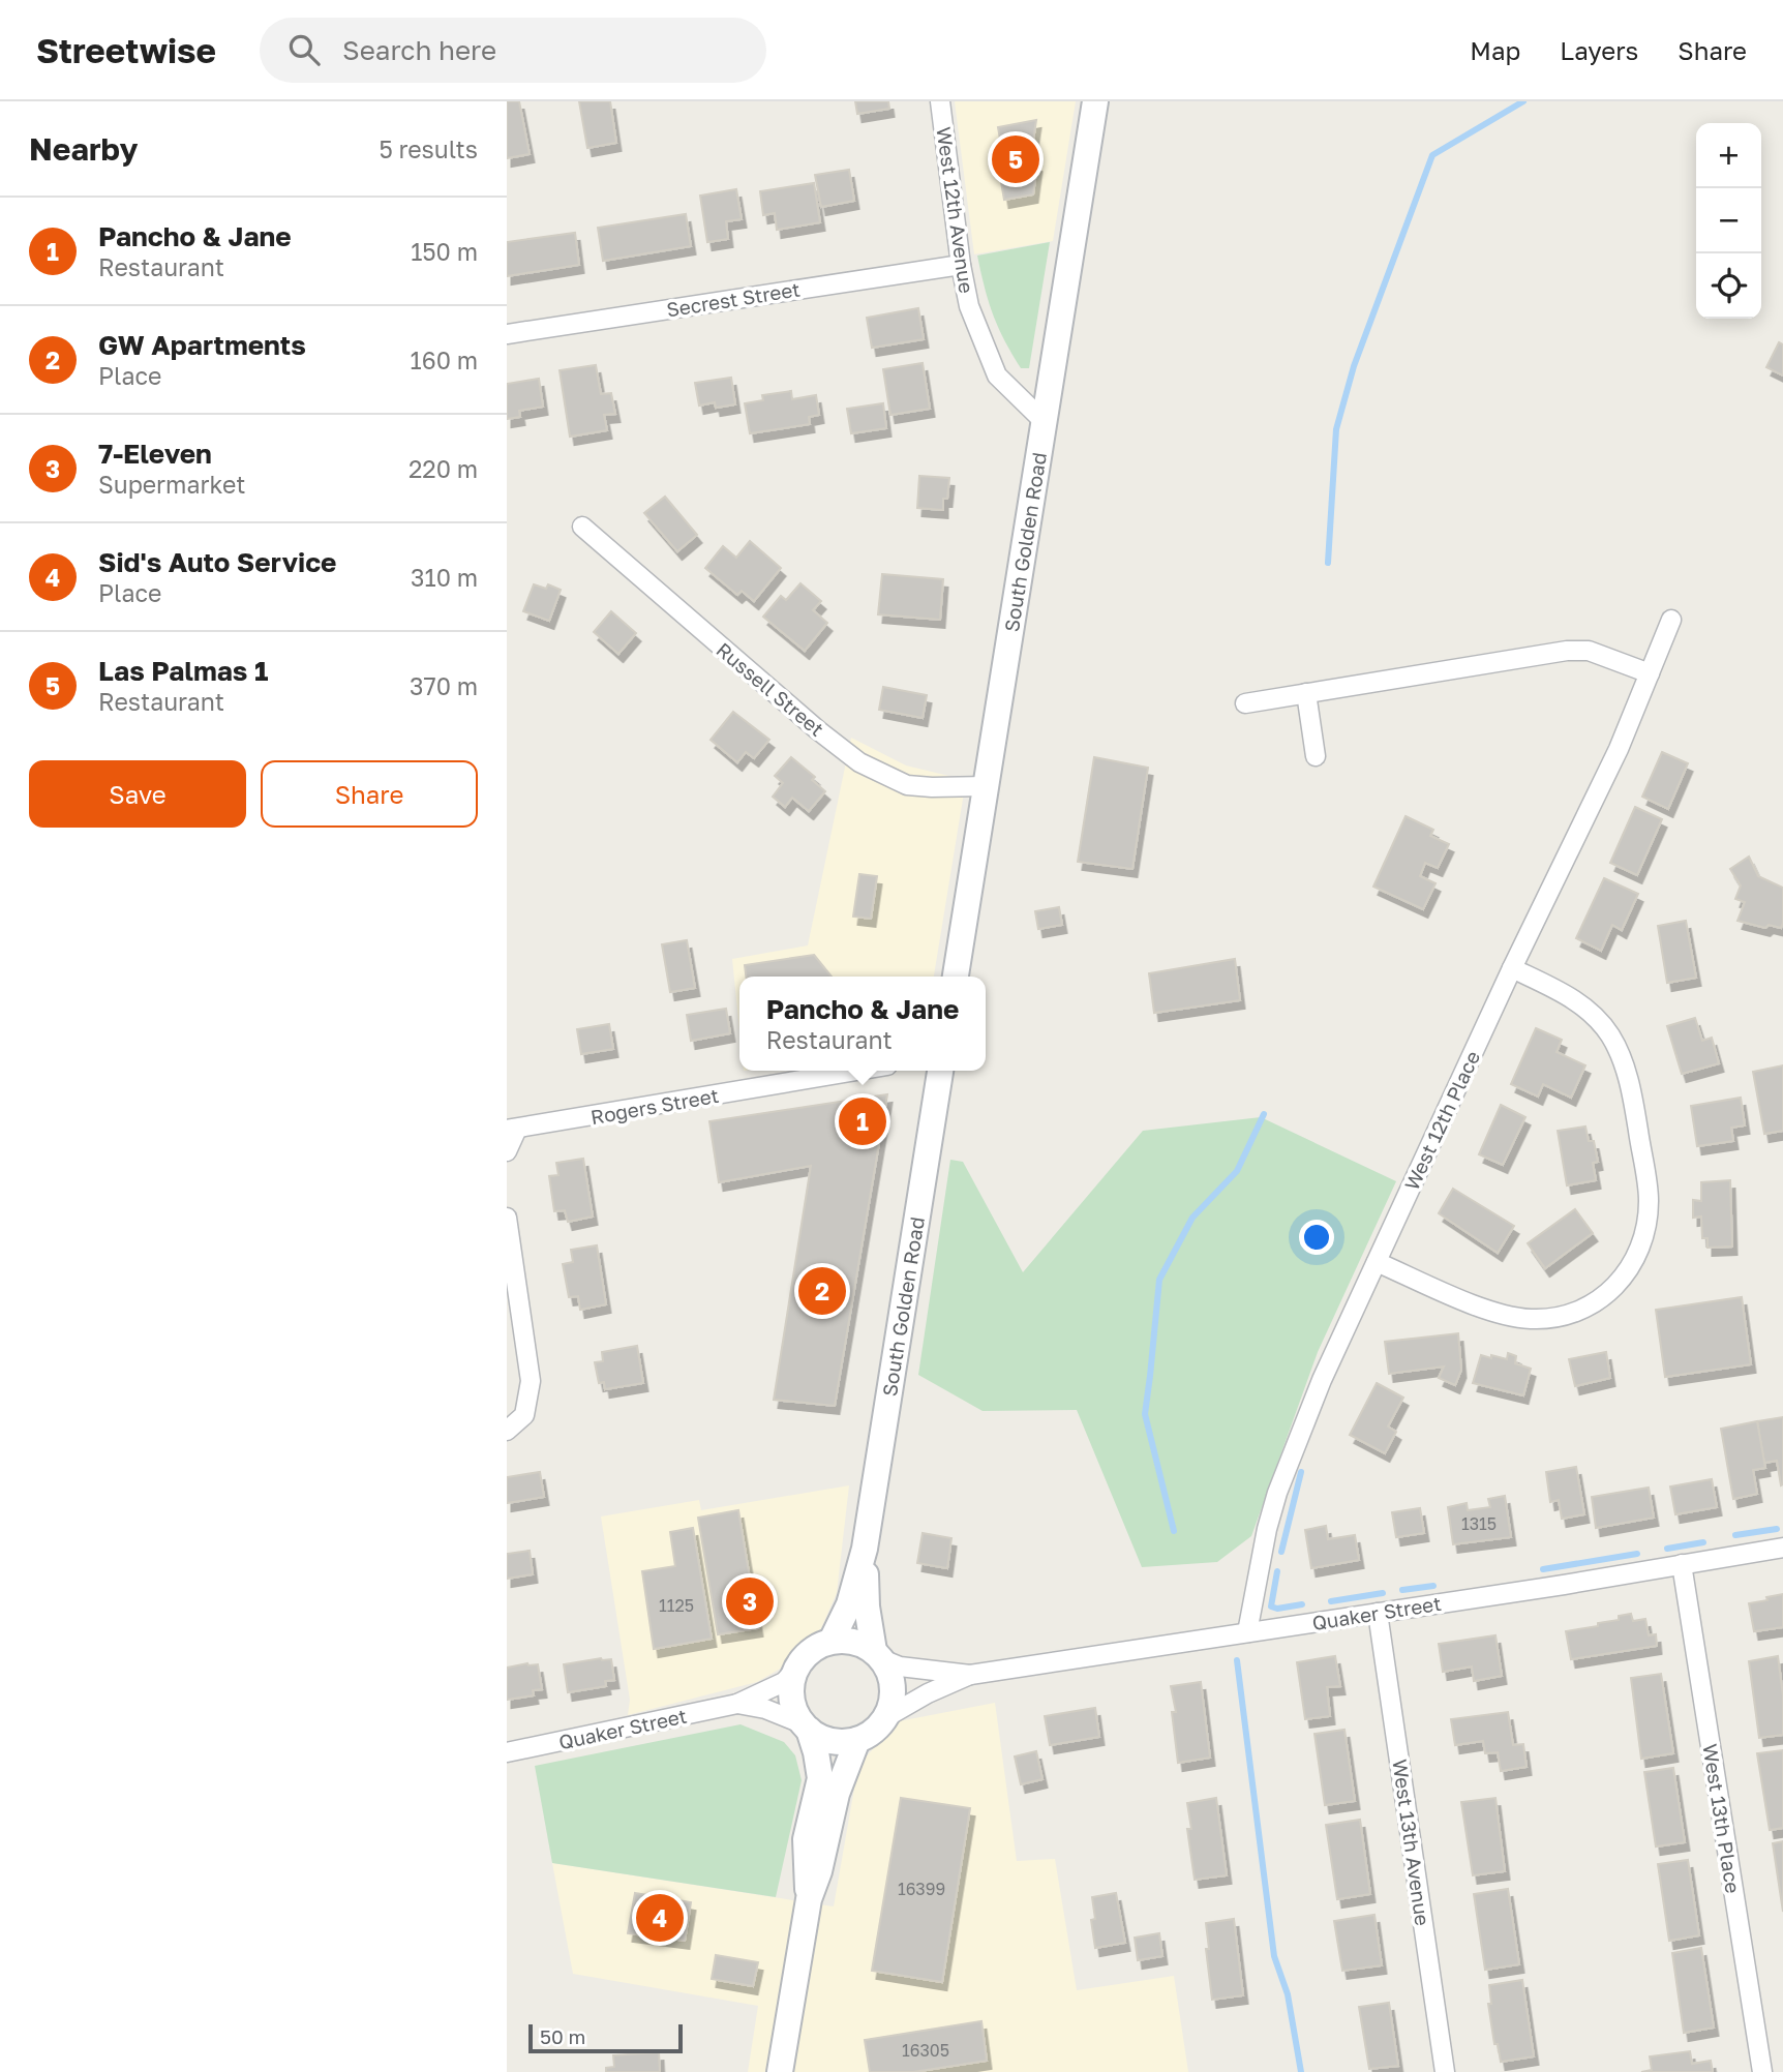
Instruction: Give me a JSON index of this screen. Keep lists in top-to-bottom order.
{
  "streets": {
    "main road": ["South Golden Road"],
    "street": [
      "West 12th Avenue",
      "Secrest Street",
      "Russell Street",
      "Rogers Street",
      "West 12th Place",
      "Quaker Street",
      "West 13th Place",
      "West 13th Avenue"
    ]
  },
  "crossings": [
    ["West 12th Avenue", "Secrest Street"],
    ["West 12th Avenue", "South Golden Road"],
    ["South Golden Road", "Russell Street"],
    ["South Golden Road", "Quaker Street"],
    ["West 12th Place", "Quaker Street"],
    ["Quaker Street", "West 13th Place"],
    ["Quaker Street", "West 13th Avenue"]
  ],
  "house_numbers": [
    "1315",
    "1125",
    "16399",
    "16305"
  ],
  "scale_bar": "50 m",
  "page": {
    "header": "Streetwise",
    "search": "Search here",
    "nav": ["Map", "Layers", "Share"],
    "heading": ["Nearby", "5 results"],
    "map_buttons": ["+", "−"],
    "pins": [
      "5",
      "1",
      "2",
      "3",
      "4"
    ],
    "list": [
      {
        "mark": "1",
        "name": "Pancho & Jane",
        "note": "Restaurant",
        "value": "150 m"
      },
      {
        "mark": "2",
        "name": "GW Apartments",
        "note": "Place",
        "value": "160 m"
      },
      {
        "mark": "3",
        "name": "7-Eleven",
        "note": "Supermarket",
        "value": "220 m"
      },
      {
        "mark": "4",
        "name": "Sid's Auto Service",
        "note": "Place",
        "value": "310 m"
      },
      {
        "mark": "5",
        "name": "Las Palmas 1",
        "note": "Restaurant",
        "value": "370 m"
      }
    ],
    "buttons": ["Save", "Share"],
    "popup": ["Pancho & Jane", "Restaurant"],
    "scale": "50 m"
  }
}
